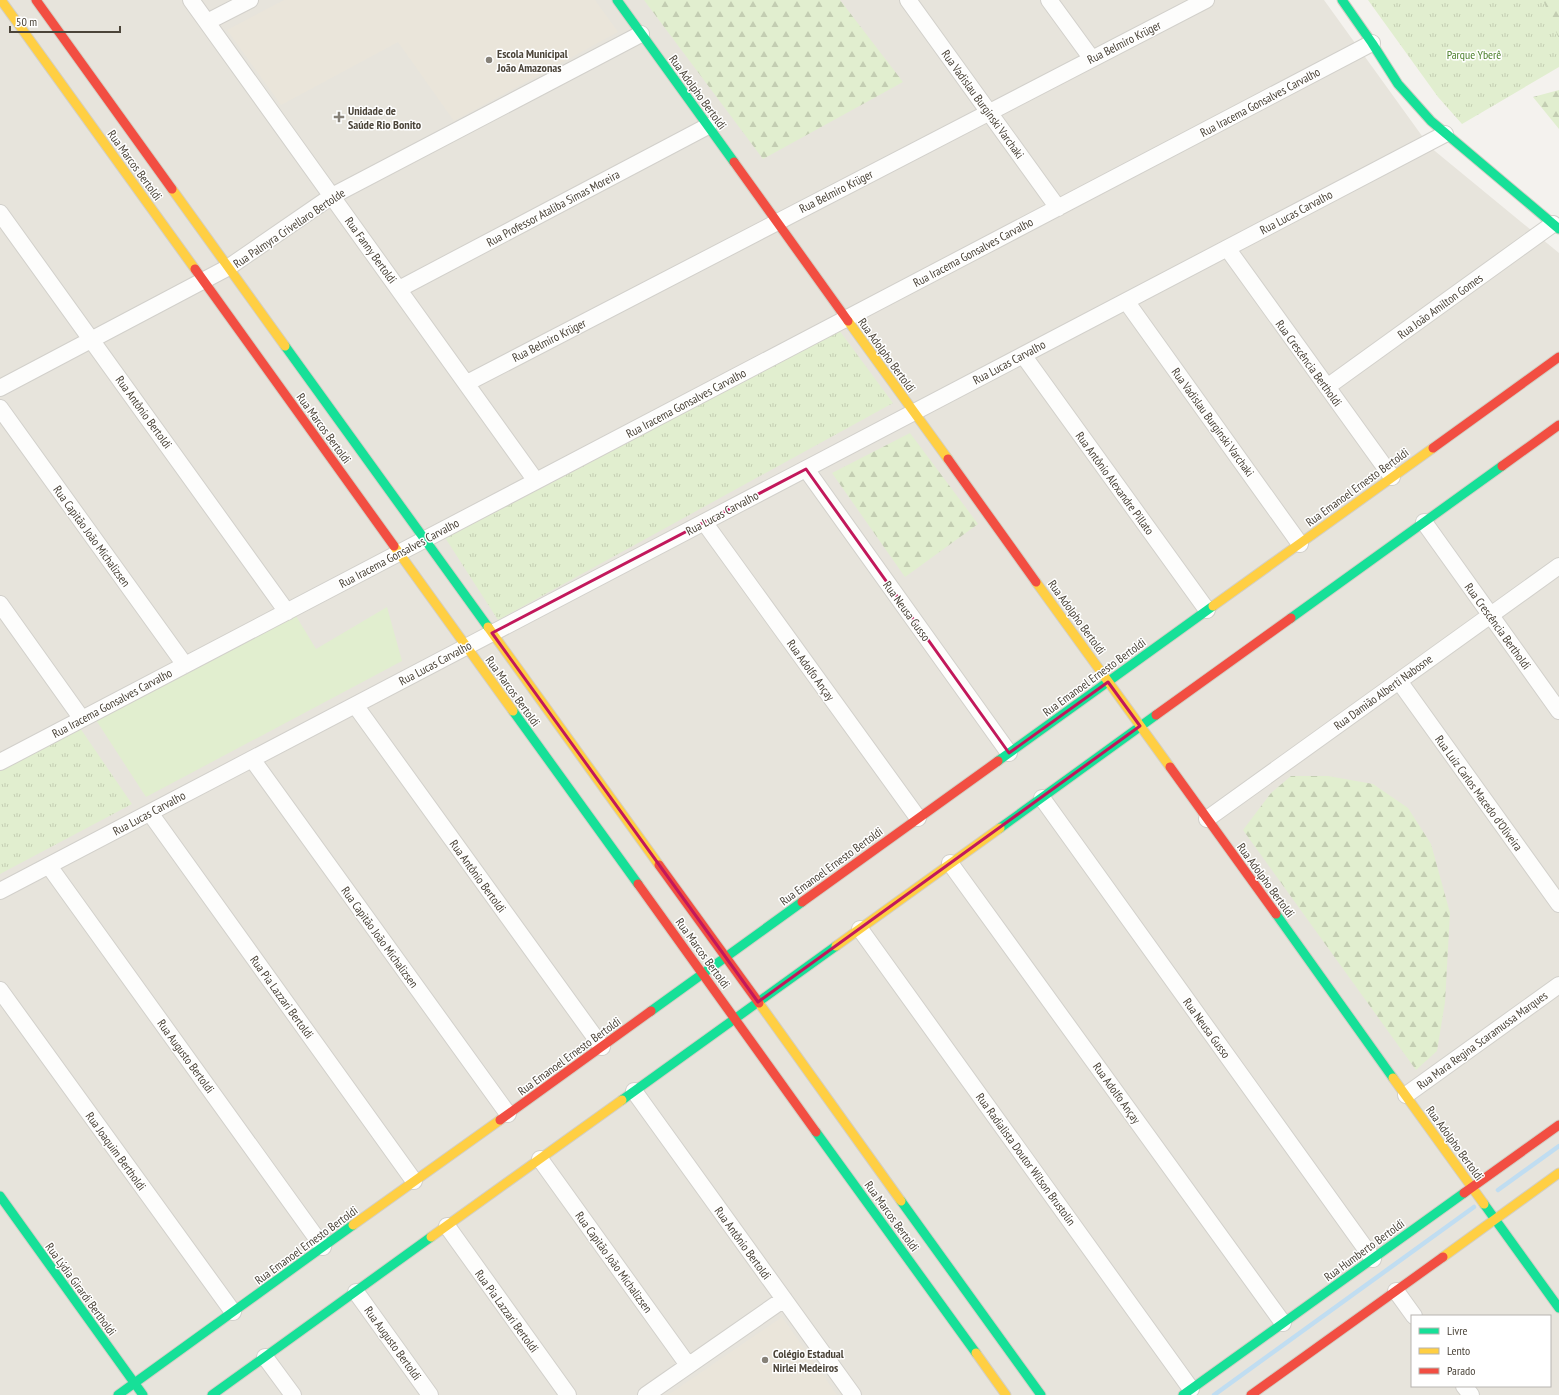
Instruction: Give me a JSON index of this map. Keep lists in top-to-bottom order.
{
  "streets": {
    "street": [
      "Rua Belmiro Krüger",
      "Rua Adolpho Bertoldi",
      "Rua Iracema Gonsalves Carvalho",
      "Rua Vadislau Burginski Varchaki",
      "Rua Marcos Bertoldi",
      "Rua Professor Ataliba Simas Moreira",
      "Rua Lucas Carvalho",
      "Rua Palmyra Crivellaro Bertolde",
      "Rua Fanny Bertoldi",
      "Rua João Amilton Gomes",
      "Rua Crescência Bertholdi",
      "Rua Antônio Bertoldi",
      "Rua Antônio Alexandre Pillato",
      "Rua Emanoel Ernesto Bertoldi",
      "Rua Capitão João Michalizsen",
      "Rua Neusa Gusso",
      "Rua Adolfo Ançay",
      "Rua Damião Alberti Nabosne",
      "Rua Luiz Carlos Macedo d'Oliveira",
      "Rua Pia Lazzari Bertoldi",
      "Rua Mara Regina Scaramussa Marques",
      "Rua Augusto Bertoldi",
      "Rua Joaquim Bertholdi",
      "Rua Radialista Doutor Wilson Brustolin",
      "Rua Humberto Bertoldi",
      "Rua Lýdia Girardi Bertholdi"
    ]
  },
  "crossings": [
    ["Rua Belmiro Krüger", "Rua Adolpho Bertoldi"],
    ["Rua Belmiro Krüger", "Rua Vadislau Burginski Varchaki"],
    ["Rua Belmiro Krüger", "Rua Fanny Bertoldi"],
    ["Rua Adolpho Bertoldi", "Rua Iracema Gonsalves Carvalho"],
    ["Rua Adolpho Bertoldi", "Rua Professor Ataliba Simas Moreira"],
    ["Rua Adolpho Bertoldi", "Rua Lucas Carvalho"],
    ["Rua Adolpho Bertoldi", "Rua Palmyra Crivellaro Bertolde"],
    ["Rua Adolpho Bertoldi", "Rua Emanoel Ernesto Bertoldi"],
    ["Rua Adolpho Bertoldi", "Rua Damião Alberti Nabosne"],
    ["Rua Adolpho Bertoldi", "Rua Mara Regina Scaramussa Marques"],
    ["Rua Adolpho Bertoldi", "Rua Humberto Bertoldi"],
    ["Rua Iracema Gonsalves Carvalho", "Rua Vadislau Burginski Varchaki"],
    ["Rua Iracema Gonsalves Carvalho", "Rua Marcos Bertoldi"],
    ["Rua Iracema Gonsalves Carvalho", "Rua Fanny Bertoldi"],
    ["Rua Iracema Gonsalves Carvalho", "Rua Antônio Bertoldi"],
    ["Rua Iracema Gonsalves Carvalho", "Rua Capitão João Michalizsen"],
    ["Rua Vadislau Burginski Varchaki", "Rua Lucas Carvalho"],
    ["Rua Vadislau Burginski Varchaki", "Rua Emanoel Ernesto Bertoldi"],
    ["Rua Marcos Bertoldi", "Rua Lucas Carvalho"],
    ["Rua Marcos Bertoldi", "Rua Palmyra Crivellaro Bertolde"],
    ["Rua Marcos Bertoldi", "Rua Emanoel Ernesto Bertoldi"],
    ["Rua Professor Ataliba Simas Moreira", "Rua Fanny Bertoldi"],
    ["Rua Lucas Carvalho", "Rua Crescência Bertholdi"],
    ["Rua Lucas Carvalho", "Rua Antônio Bertoldi"],
    ["Rua Lucas Carvalho", "Rua Antônio Alexandre Pillato"],
    ["Rua Lucas Carvalho", "Rua Capitão João Michalizsen"],
    ["Rua Lucas Carvalho", "Rua Neusa Gusso"],
    ["Rua Lucas Carvalho", "Rua Adolfo Ançay"],
    ["Rua Lucas Carvalho", "Rua Pia Lazzari Bertoldi"],
    ["Rua Lucas Carvalho", "Rua Augusto Bertoldi"],
    ["Rua Palmyra Crivellaro Bertolde", "Rua Fanny Bertoldi"],
    ["Rua Palmyra Crivellaro Bertolde", "Rua Antônio Bertoldi"],
    ["Rua João Amilton Gomes", "Rua Crescência Bertholdi"],
    ["Rua Crescência Bertholdi", "Rua Emanoel Ernesto Bertoldi"],
    ["Rua Crescência Bertholdi", "Rua Damião Alberti Nabosne"],
    ["Rua Antônio Bertoldi", "Rua Emanoel Ernesto Bertoldi"],
    ["Rua Antônio Alexandre Pillato", "Rua Emanoel Ernesto Bertoldi"],
    ["Rua Emanoel Ernesto Bertoldi", "Rua Capitão João Michalizsen"],
    ["Rua Emanoel Ernesto Bertoldi", "Rua Neusa Gusso"],
    ["Rua Emanoel Ernesto Bertoldi", "Rua Adolfo Ançay"],
    ["Rua Emanoel Ernesto Bertoldi", "Rua Pia Lazzari Bertoldi"],
    ["Rua Emanoel Ernesto Bertoldi", "Rua Augusto Bertoldi"],
    ["Rua Emanoel Ernesto Bertoldi", "Rua Joaquim Bertholdi"],
    ["Rua Emanoel Ernesto Bertoldi", "Rua Lýdia Girardi Bertholdi"],
    ["Rua Neusa Gusso", "Rua Humberto Bertoldi"],
    ["Rua Adolfo Ançay", "Rua Humberto Bertoldi"],
    ["Rua Damião Alberti Nabosne", "Rua Luiz Carlos Macedo d'Oliveira"],
    ["Rua Radialista Doutor Wilson Brustolin", "Rua Humberto Bertoldi"]
  ],
  "parks": ["Parque Yberê"],
  "places": {
    "other": ["Escola Municipal João Amazonas", "Colégio Estadual Nirlei Medeiros"],
    "health": ["Unidade de Saúde Rio Bonito"]
  },
  "legend": ["Livre", "Lento", "Parado"],
  "scale_bar": "50 m"
}
